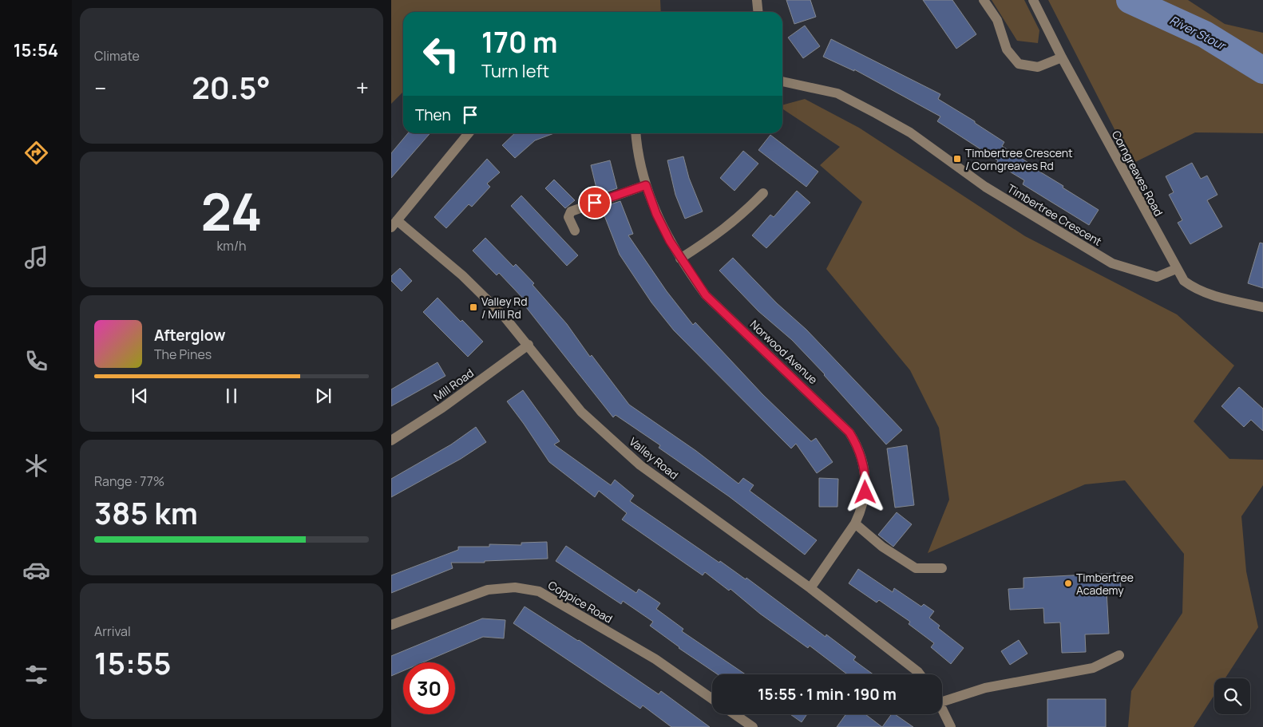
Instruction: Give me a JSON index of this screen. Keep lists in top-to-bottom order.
{
  "streets": {
    "street": [
      "Corngreaves Road",
      "Timbertree Crescent",
      "Norwood Avenue",
      "Mill Road",
      "Valley Road",
      "Coppice Road"
    ]
  },
  "crossings": [
    ["Corngreaves Road", "Timbertree Crescent"],
    ["Norwood Avenue", "Valley Road"],
    ["Mill Road", "Valley Road"]
  ],
  "water": ["River Stour"],
  "places": {
    "transit": ["Timbertree Crescent / Corngreaves Rd", "Valley Rd / Mill Rd"],
    "other": ["Timbertree Academy"]
  },
  "page": {
    "tabs": "15:54",
    "tile": [
      "Climate",
      ["24", "km/h"],
      ["Range · 77%", "385 km"],
      ["Arrival", "15:55"]
    ],
    "turn": ["170 m", "Turn left"],
    "heat": ["−", "20.5°", "+"],
    "then": "Then",
    "song": ["Afterglow", "The Pines"],
    "limit": "30",
    "trip": "15:55 · 1 min · 190 m"
  }
}
